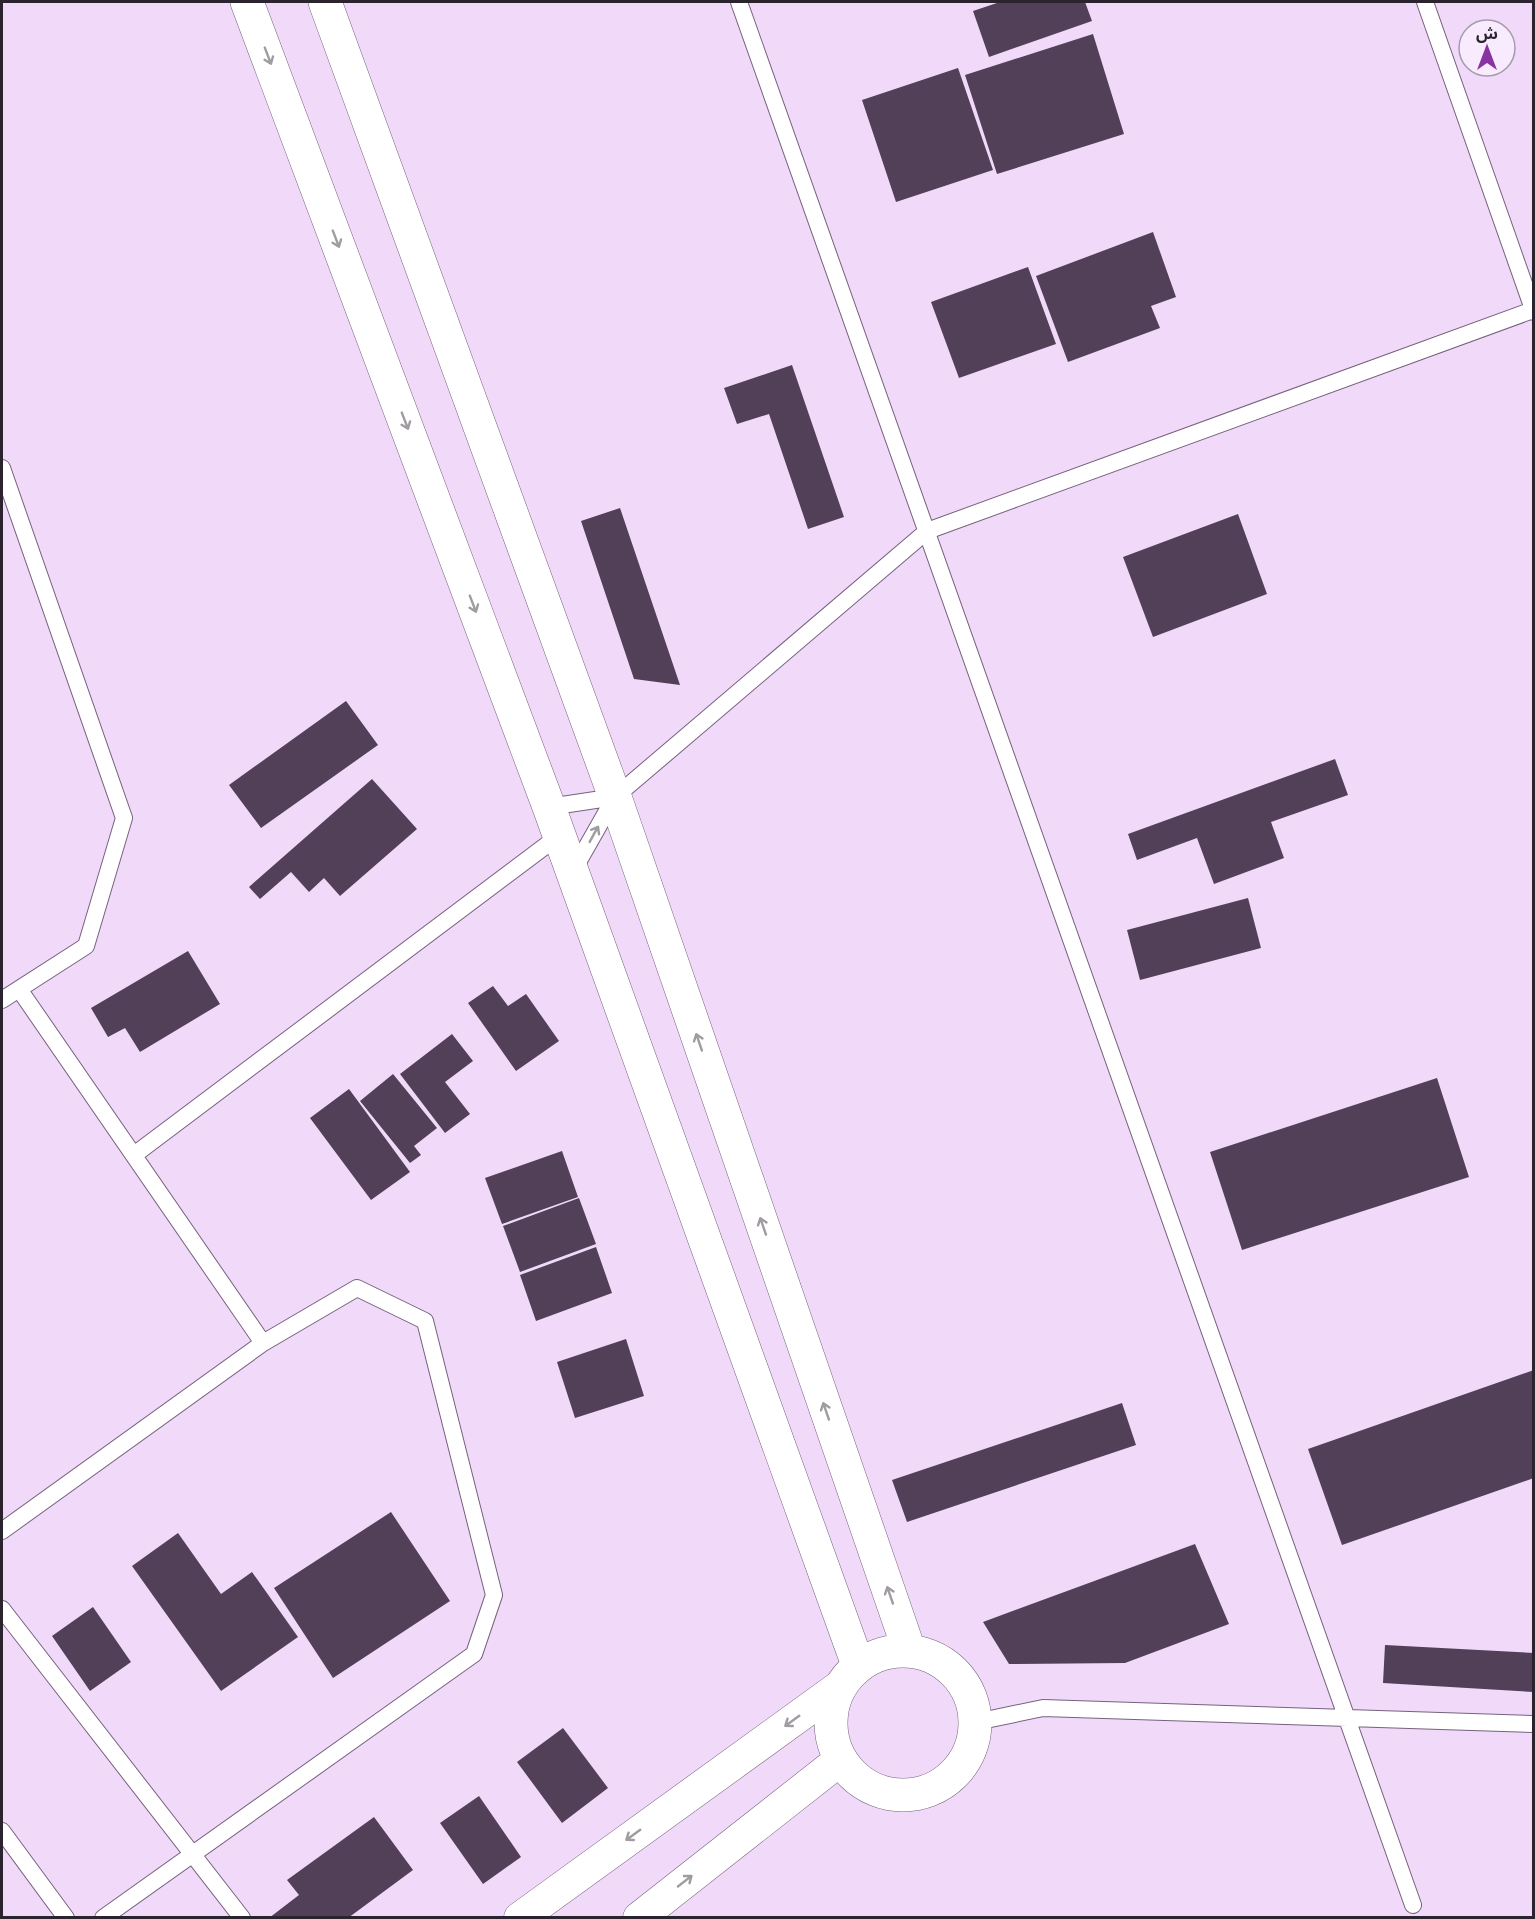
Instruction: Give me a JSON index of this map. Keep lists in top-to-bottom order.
{
  "north": "top"
}
